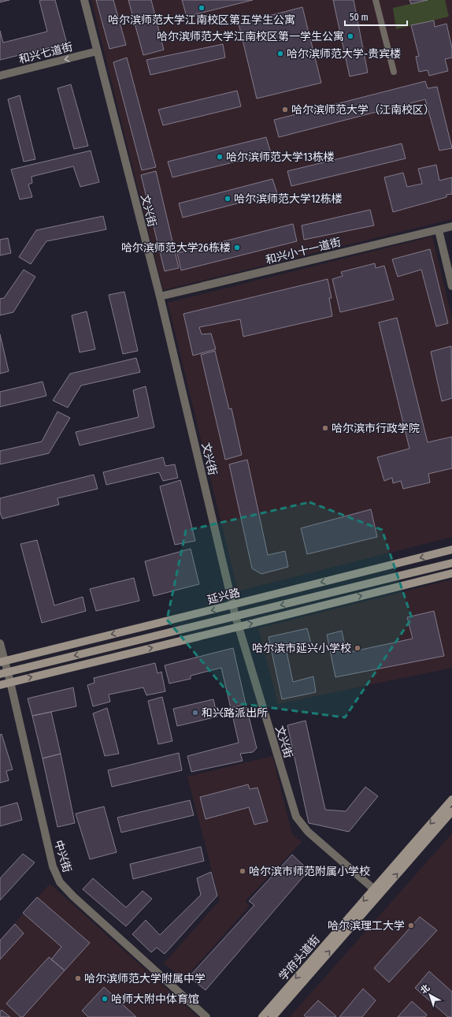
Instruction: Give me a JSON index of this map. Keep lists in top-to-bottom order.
{
  "streets": {
    "main road": ["延兴路", "学府头道街"],
    "street": [
      "和兴七道街",
      "文兴街",
      "和兴小十一道街",
      "中兴街"
    ]
  },
  "crossings": [
    ["和兴七道街", "文兴街"],
    ["文兴街", "和兴小十一道街"],
    ["文兴街", "延兴路"],
    ["文兴街", "学府头道街"],
    ["延兴路", "中兴街"]
  ],
  "one_way": ["和兴七道街"],
  "places": [
    "哈尔滨师范大学江南校区第五学生公寓",
    "哈尔滨师范大学江南校区第一学生公寓",
    "哈尔滨师范大学-贵宾楼",
    "哈尔滨师范大学（江南校区）",
    "哈尔滨师范大学13栋楼",
    "哈尔滨师范大学12栋楼",
    "哈尔滨师范大学26栋楼",
    "哈尔滨市行政学院",
    "哈尔滨市延兴小学校",
    "和兴路派出所",
    "哈尔滨市师范附属小学校",
    "哈尔滨理工大学",
    "哈尔滨师范大学附属中学",
    "哈师大附中体育馆"
  ],
  "scale_bar": "50 m",
  "north": "top left"
}
